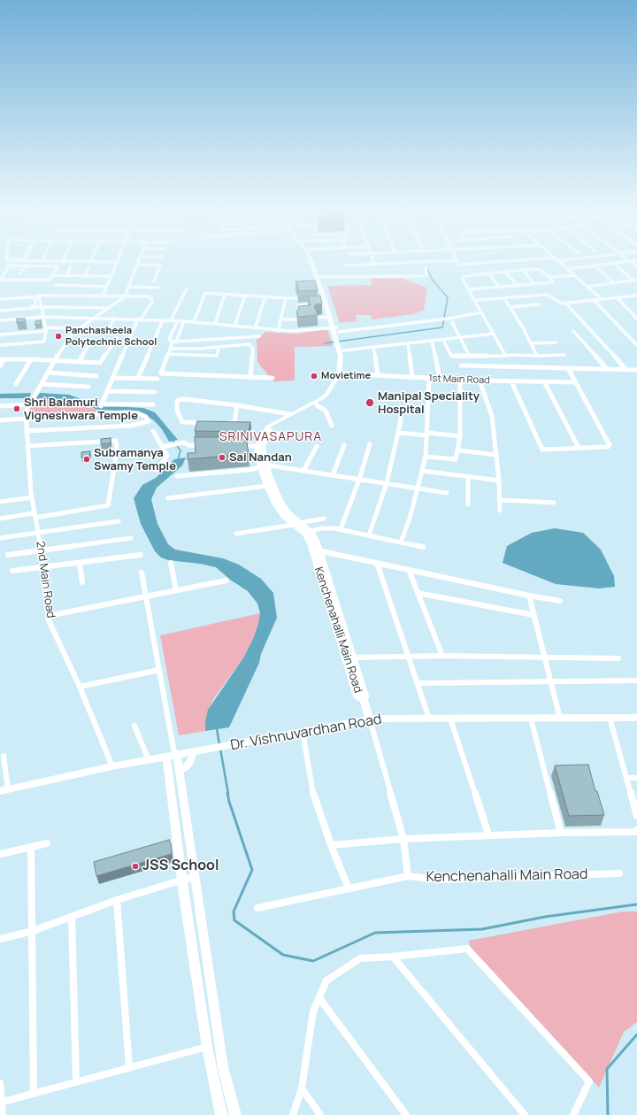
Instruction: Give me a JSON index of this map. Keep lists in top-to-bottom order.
{
  "streets": {
    "main road": ["Kenchenahalli Main Road", "Dr. Vishnuvardhan Road"],
    "street": ["1st Main Road", "2nd Main Road"]
  },
  "crossings": [
    ["2nd Main Road", "Dr. Vishnuvardhan Road"]
  ],
  "districts": ["SRINIVASAPURA"],
  "places": [
    "Panchasheela Polytechnic School",
    "Movietime",
    "Manipal Speciality Hospital",
    "Shri Balamuri Vigneshwara Temple",
    "Sai Nandan",
    "Subramanya Swamy Temple",
    "JSS School"
  ]
}
